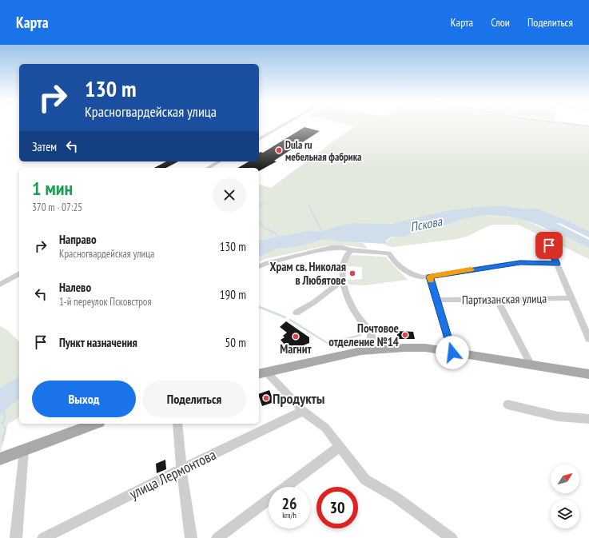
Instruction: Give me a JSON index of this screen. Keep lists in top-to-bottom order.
{
  "streets": {
    "street": ["Партизанская улица", "улица Лермонтова"]
  },
  "water": ["Пскова"],
  "places": [
    "Dula ru мебельная фабрика",
    "Храм св. Николая в Любятове",
    "Почтовое отделение №14",
    "Магнит",
    "Продукты"
  ],
  "north": "top right",
  "page": {
    "header": "Карта",
    "nav": ["Карта", "Слои", "Поделиться"],
    "turn": ["130 m", "Красногвардейская улица"],
    "then": "Затем",
    "heading": ["1 мин", "370 m · 07:25"],
    "list": [
      {
        "name": "Направо",
        "note": "Красногвардейская улица",
        "value": "130 m"
      },
      {
        "name": "Налево",
        "note": "1-й переулок Псковстроя",
        "value": "190 m"
      },
      {
        "name": "Пункт назначения",
        "value": "50 m"
      }
    ],
    "buttons": ["Выход", "Поделиться"],
    "speed": "26 km/h",
    "limit": "30"
  }
}
